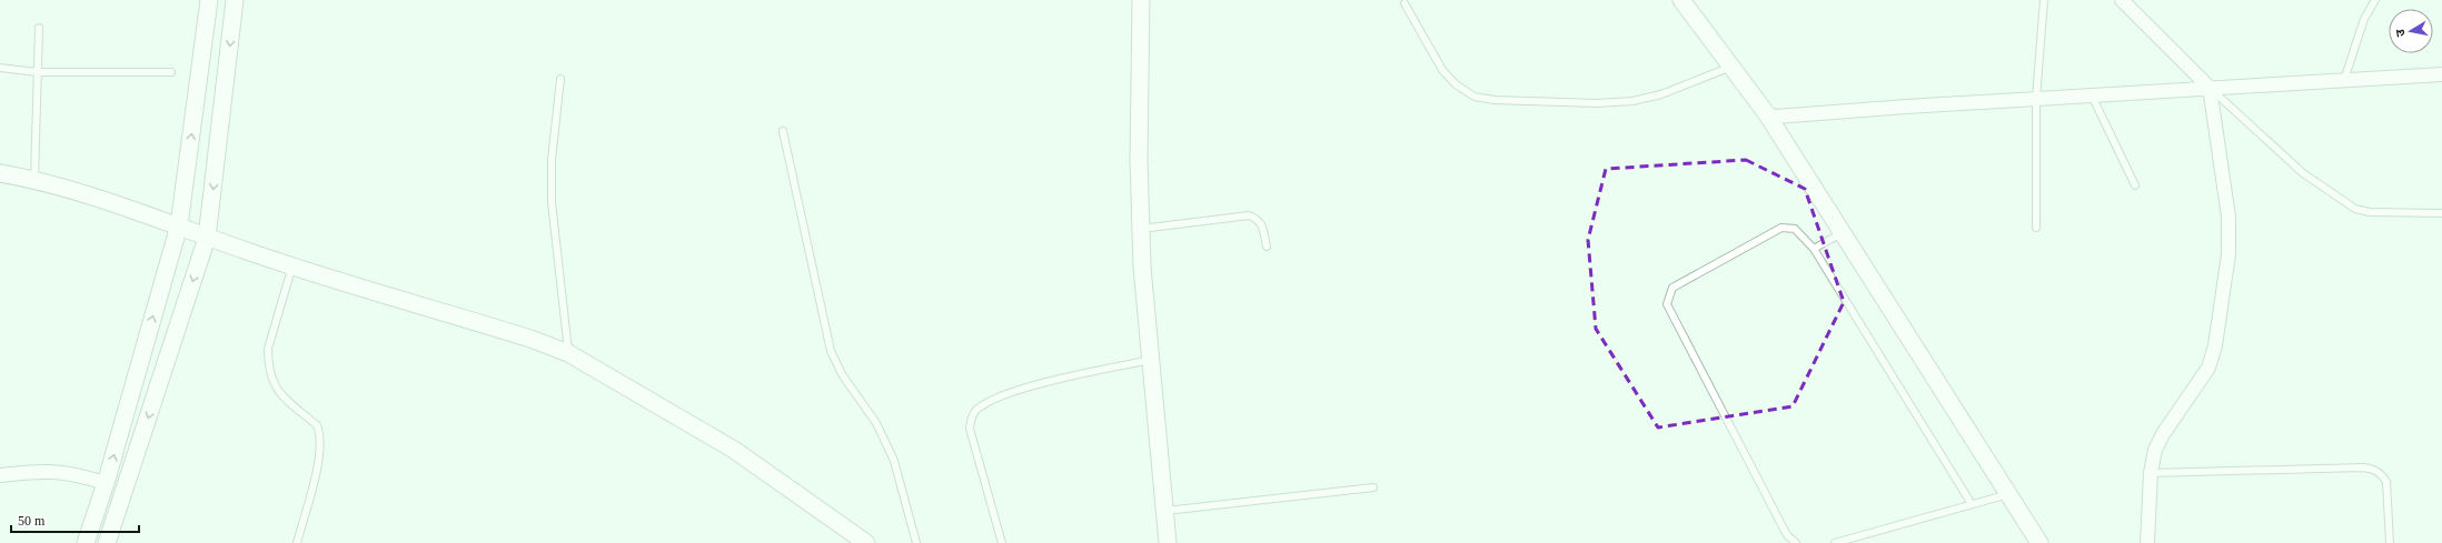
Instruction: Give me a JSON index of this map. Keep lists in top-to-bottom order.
{
  "scale_bar": "50 m",
  "north": "left"
}
